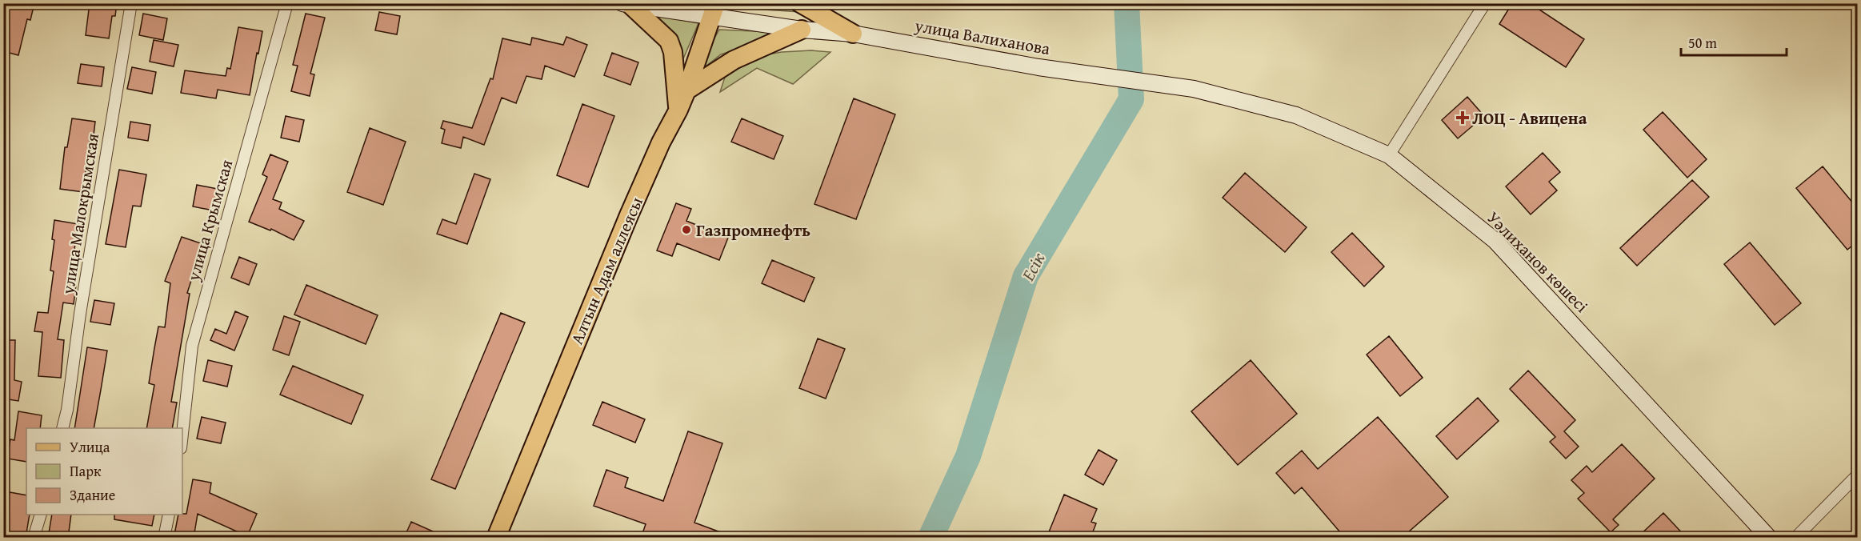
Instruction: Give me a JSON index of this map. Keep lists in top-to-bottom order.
{
  "streets": {
    "main road": ["улица Валиханова", "Уәлиханов көшесі", "Алтын Адам аллеясы"],
    "street": ["улица Малокрымская", "улица Крымская"]
  },
  "crossings": [
    ["улица Валиханова", "Уәлиханов көшесі"],
    ["улица Валиханова", "Алтын Адам аллеясы"]
  ],
  "water": ["Есік"],
  "places": {
    "health": ["ЛОЦ - Авицена"],
    "other": ["Газпромнефть"]
  },
  "legend": ["Улица", "Парк", "Здание"],
  "scale_bar": "50 m"
}
